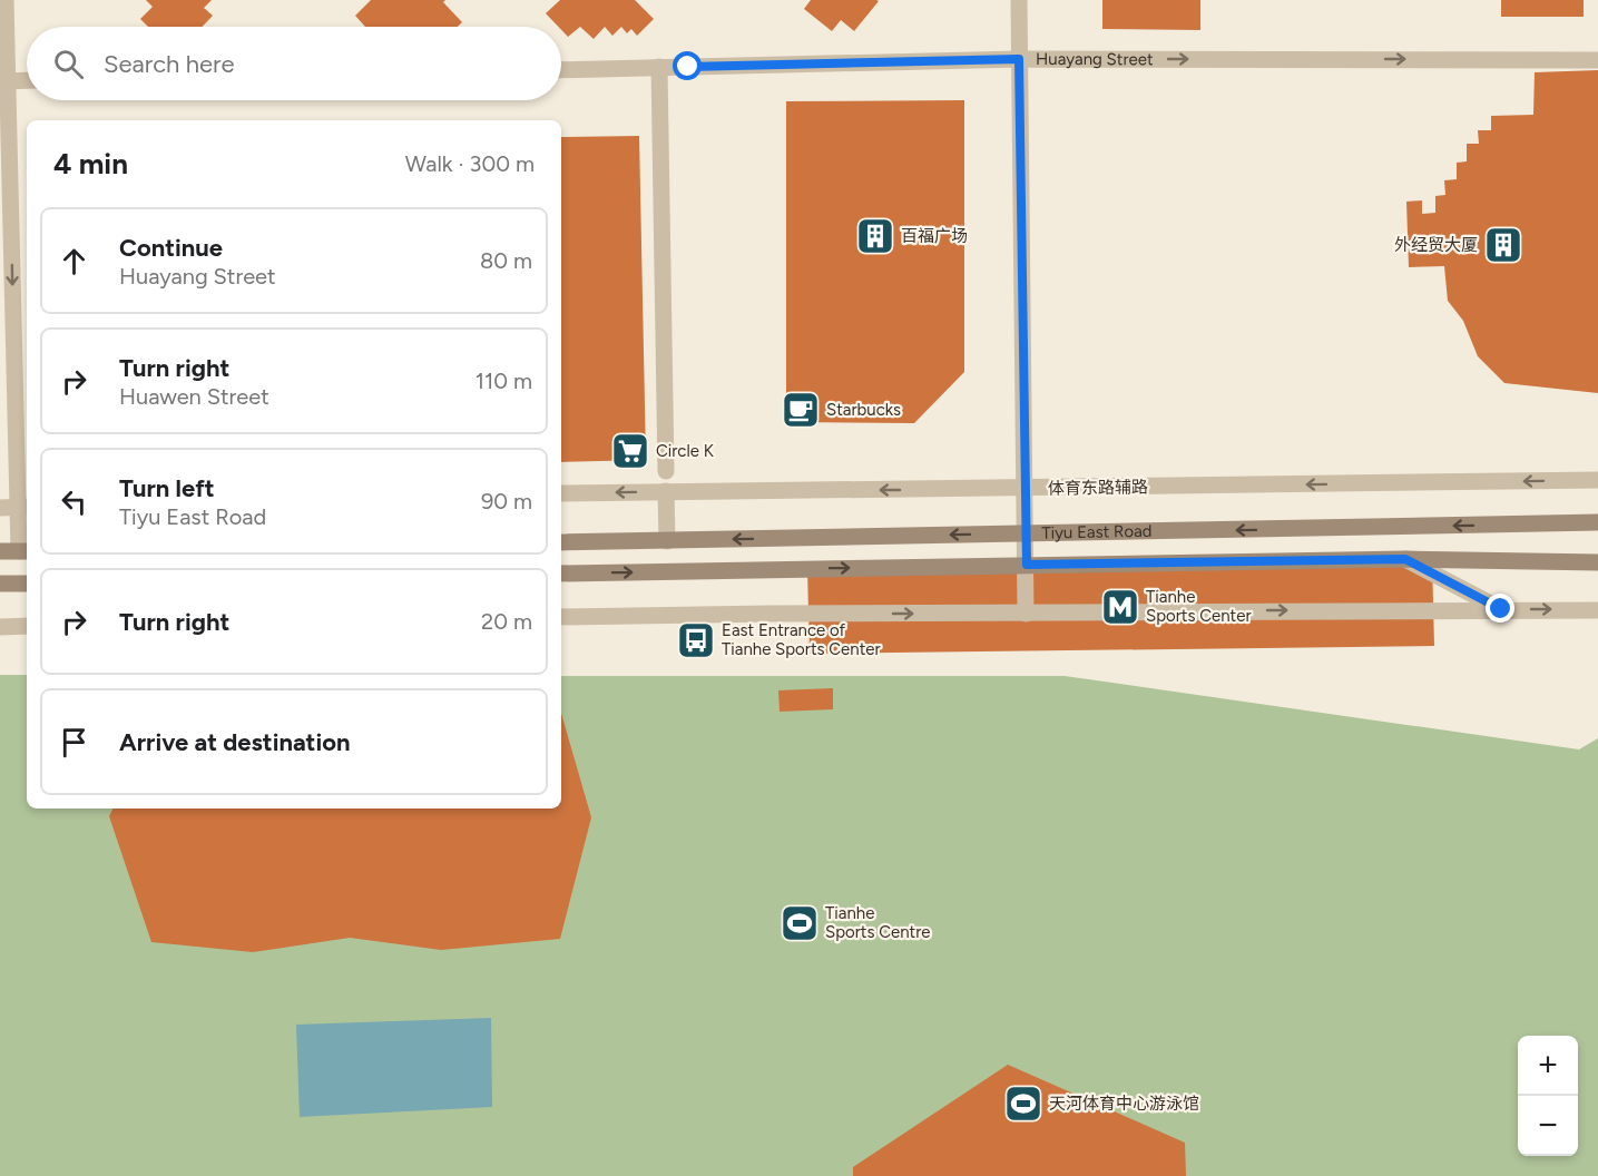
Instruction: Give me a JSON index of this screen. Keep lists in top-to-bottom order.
{
  "streets": {
    "main road": ["Tiyu East Road"],
    "street": ["Huayang Street", "体育东路辅路"]
  },
  "one_way": ["Huayang Street"],
  "places": {
    "building": ["百福广场", "外经贸大厦"],
    "cafe": ["Starbucks"],
    "supermarket": ["Circle K"],
    "metro station": ["Tianhe Sports Center"],
    "bus stop": ["East Entrance of Tianhe Sports Center"],
    "sports": ["Tianhe Sports Centre", "天河体育中心游泳馆"]
  },
  "page": {
    "search": "Search here",
    "heading": ["4 min", "Walk · 300 m"],
    "list": [
      ["Continue", "Huayang Street", "80 m"],
      ["Turn right", "Huawen Street", "110 m"],
      ["Turn left", "Tiyu East Road", "90 m"],
      ["Turn right", "20 m"],
      "Arrive at destination"
    ],
    "map_buttons": ["+", "−"]
  }
}
